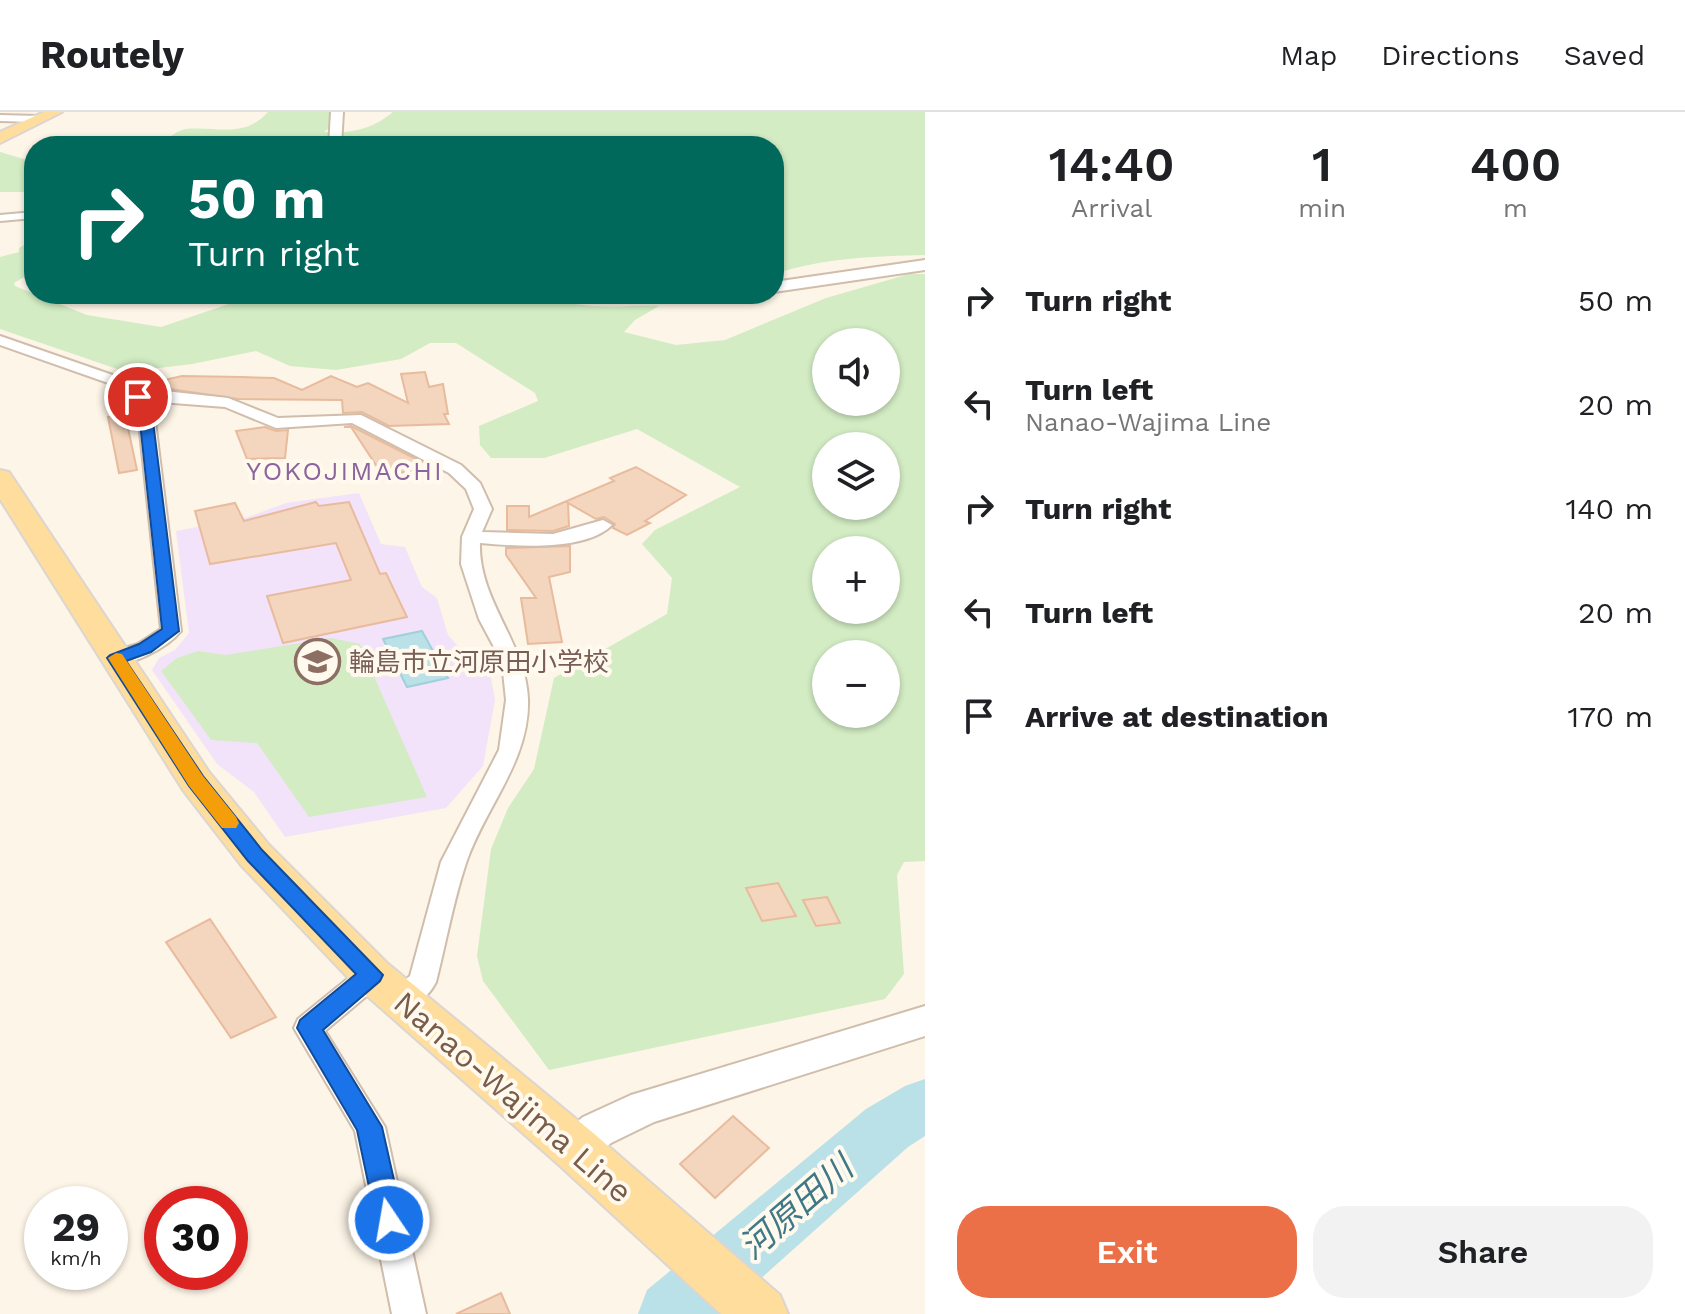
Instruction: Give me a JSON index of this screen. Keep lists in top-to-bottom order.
{
  "streets": {
    "main road": ["Nanao-Wajima Line"]
  },
  "districts": ["YOKOJIMACHI"],
  "water": ["河原田川"],
  "places": {
    "school or university": ["輪島市立河原田小学校"]
  },
  "page": {
    "header": "Routely",
    "nav": ["Map", "Directions", "Saved"],
    "eta": [
      "14:40",
      "Arrival",
      "1",
      "min",
      "400",
      "m"
    ],
    "turn": ["50 m", "Turn right"],
    "list": [
      {
        "name": "Turn right",
        "value": "50 m"
      },
      {
        "name": "Turn left",
        "note": "Nanao-Wajima Line",
        "value": "20 m"
      },
      {
        "name": "Turn right",
        "value": "140 m"
      },
      {
        "name": "Turn left",
        "value": "20 m"
      },
      {
        "name": "Arrive at destination",
        "value": "170 m"
      }
    ],
    "map_buttons": ["+", "−"],
    "speed": "29 km/h",
    "limit": "30",
    "buttons": ["Exit", "Share"]
  }
}
